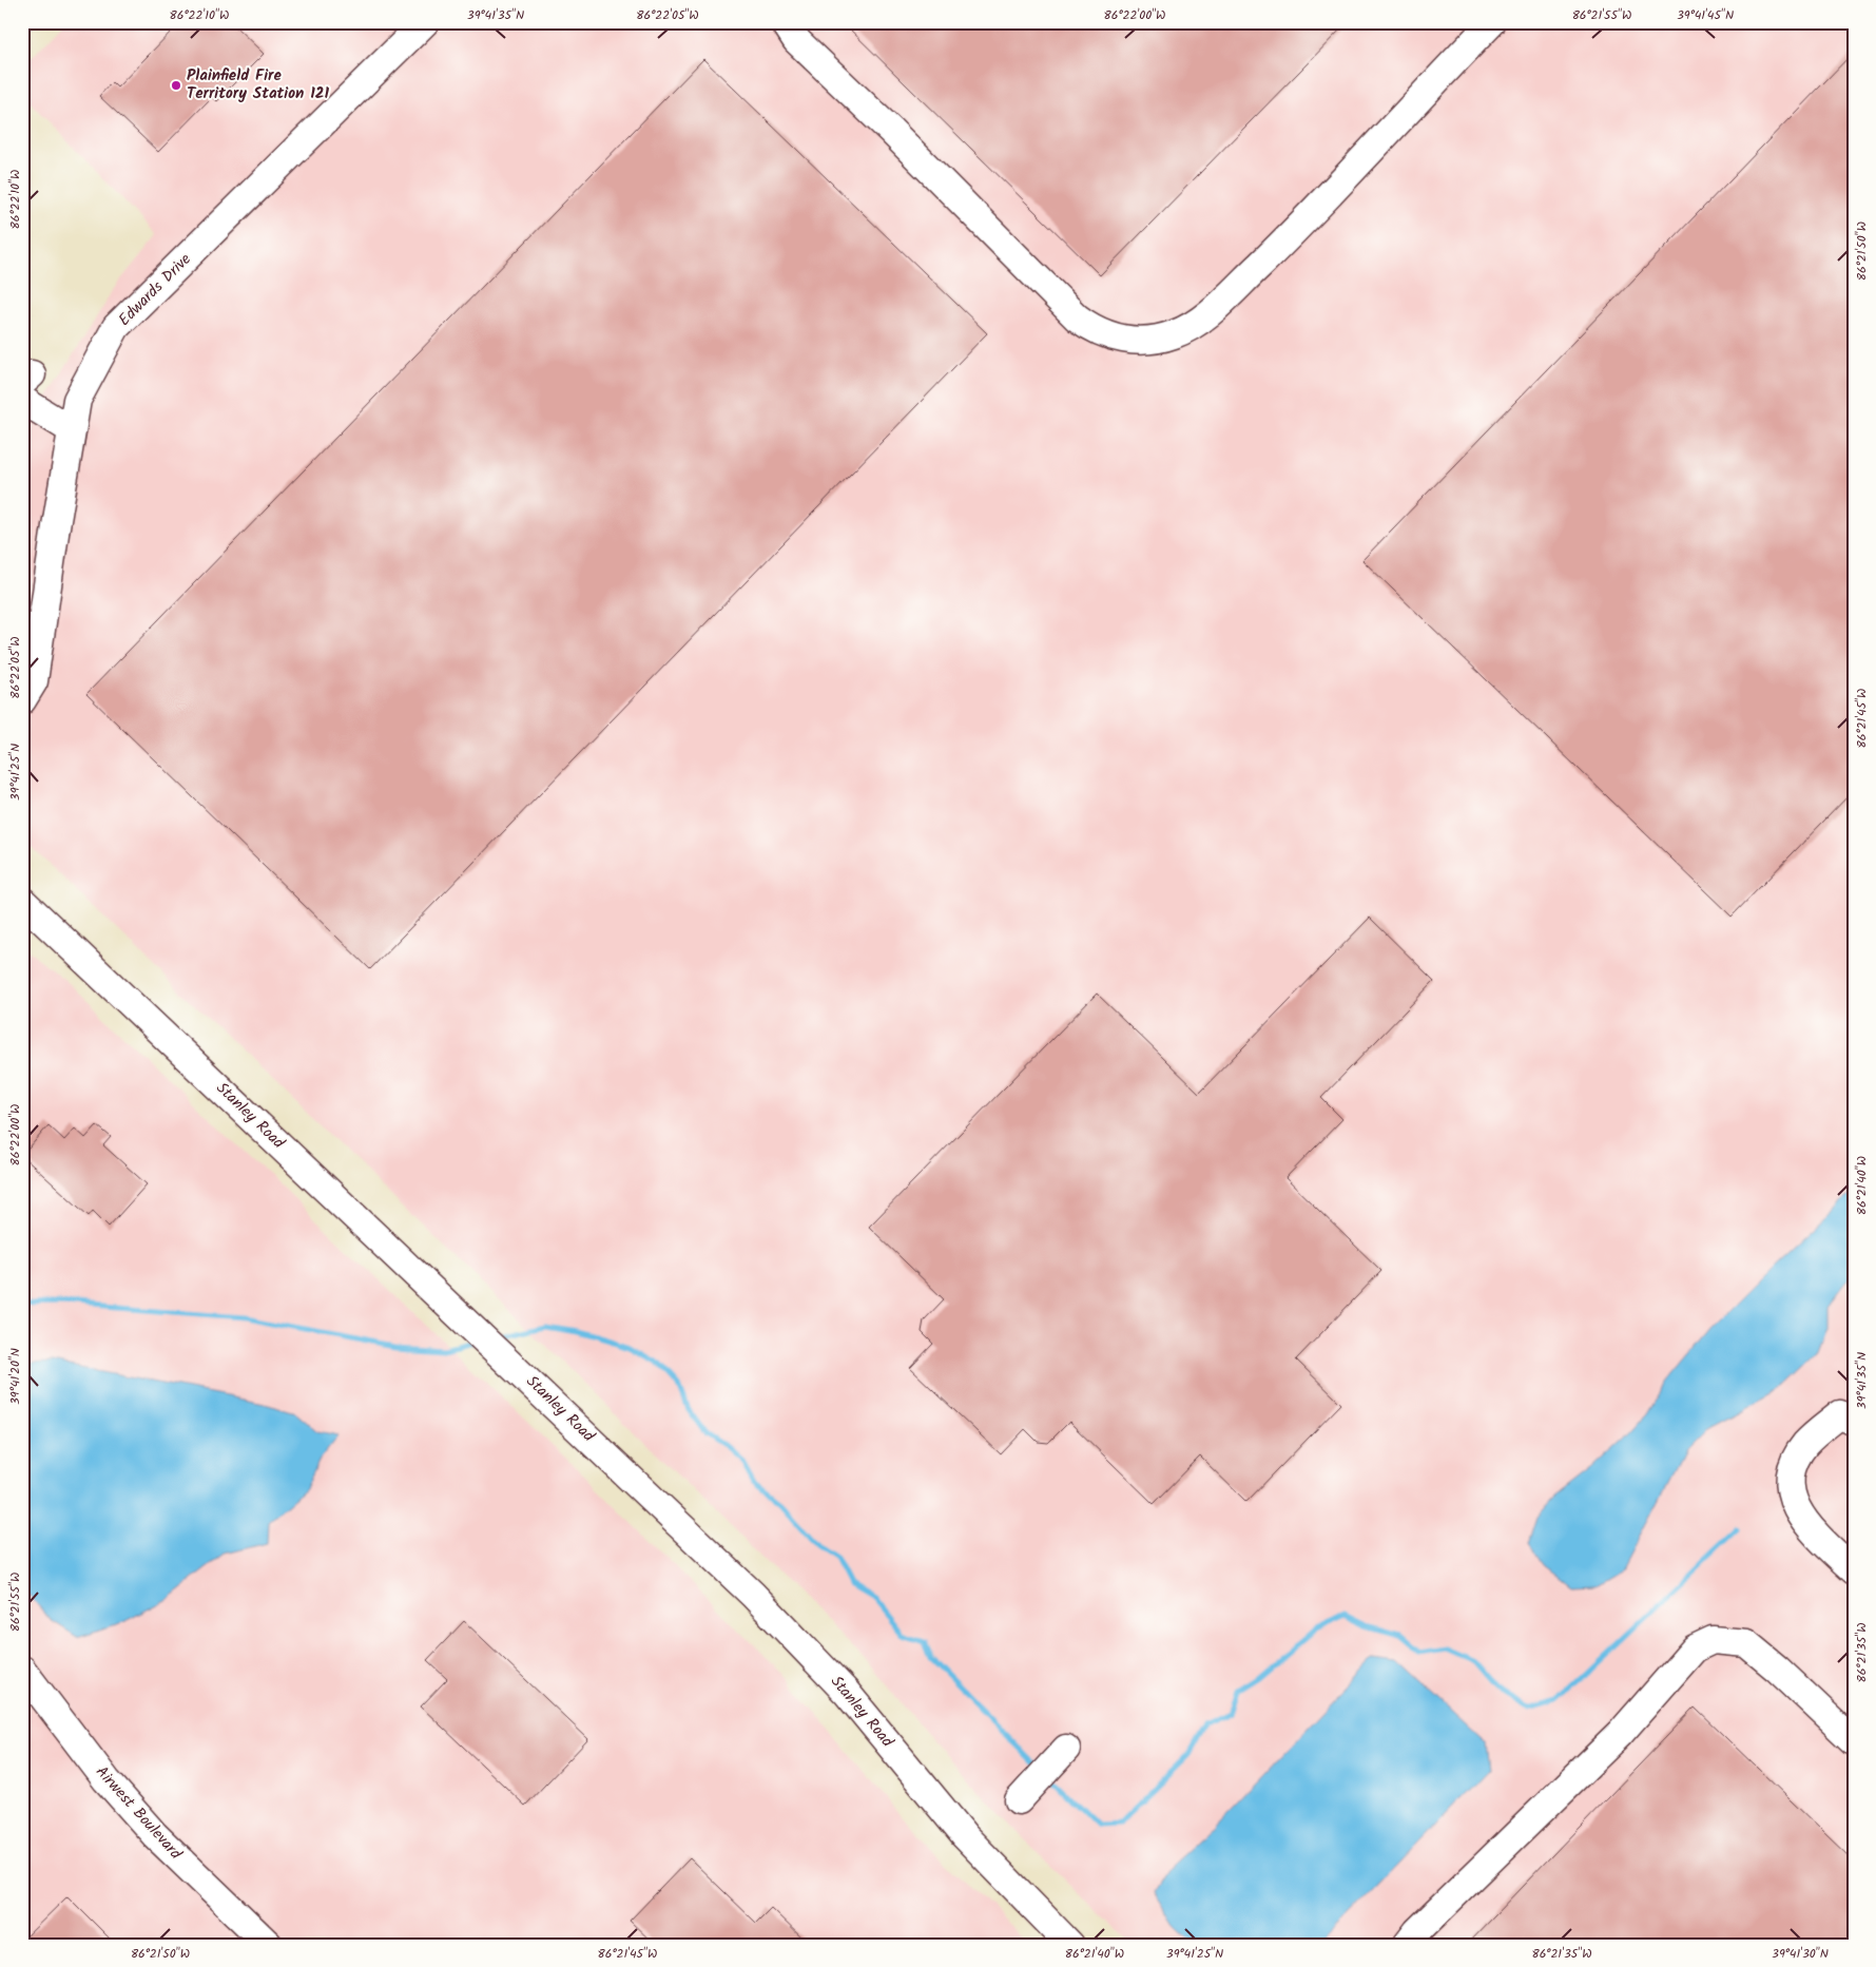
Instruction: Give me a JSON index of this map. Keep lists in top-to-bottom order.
{
  "streets": {
    "street": ["Edwards Drive", "Stanley Road", "Airwest Boulevard"]
  },
  "places": ["Plainfield Fire Territory Station 121"],
  "coordinates": [
    "86°22'10\"W",
    "39°41'35\"N",
    "86°22'05\"W",
    "86°22'00\"W",
    "86°21'55\"W",
    "39°41'45\"N",
    "86°21'50\"W",
    "86°21'45\"W",
    "39°41'25\"N",
    "86°21'40\"W",
    "39°41'20\"N",
    "86°21'35\"W",
    "39°41'30\"N"
  ]
}
